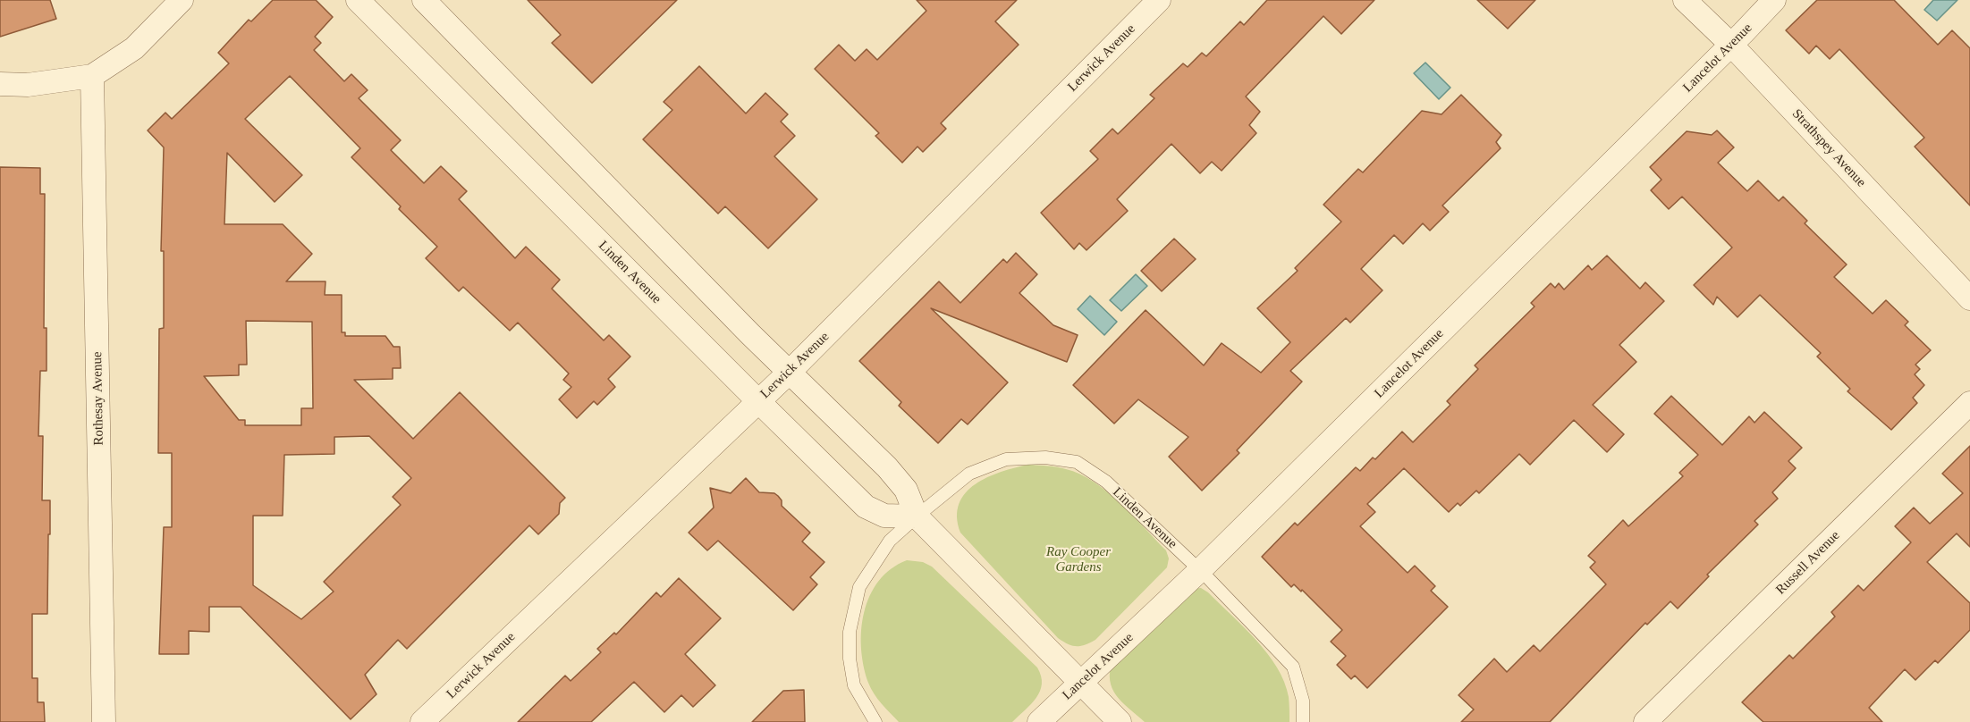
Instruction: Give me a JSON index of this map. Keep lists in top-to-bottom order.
{
  "streets": {
    "street": [
      "Lerwick Avenue",
      "Lancelot Avenue",
      "Strathspey Avenue",
      "Linden Avenue",
      "Rothesay Avenue",
      "Russell Avenue"
    ]
  },
  "crossings": [
    ["Lerwick Avenue", "Linden Avenue"],
    ["Lancelot Avenue", "Strathspey Avenue"],
    ["Lancelot Avenue", "Linden Avenue"]
  ],
  "parks": ["Ray Cooper Gardens"]
}
